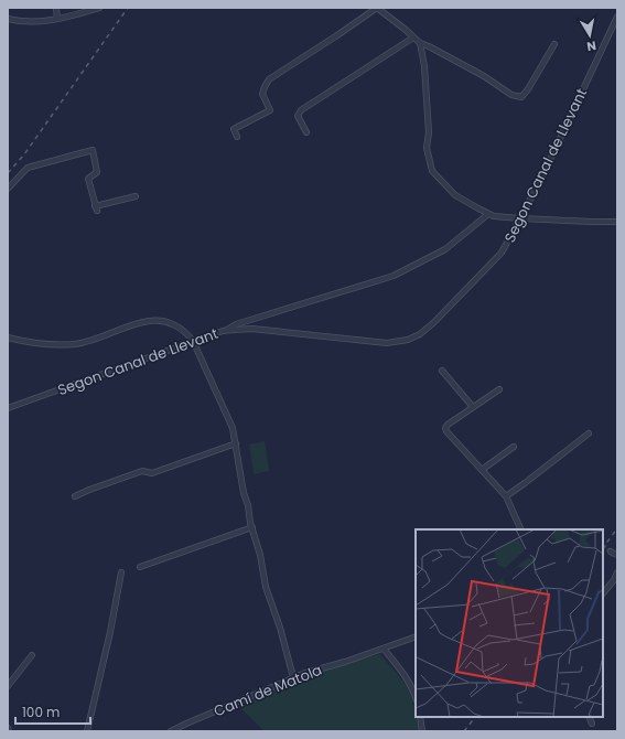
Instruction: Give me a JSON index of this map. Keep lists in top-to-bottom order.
{
  "streets": {
    "street": ["Segon Canal de Llevant", "Camí de Matola"]
  },
  "scale_bar": "100 m",
  "north": "bottom"
}
